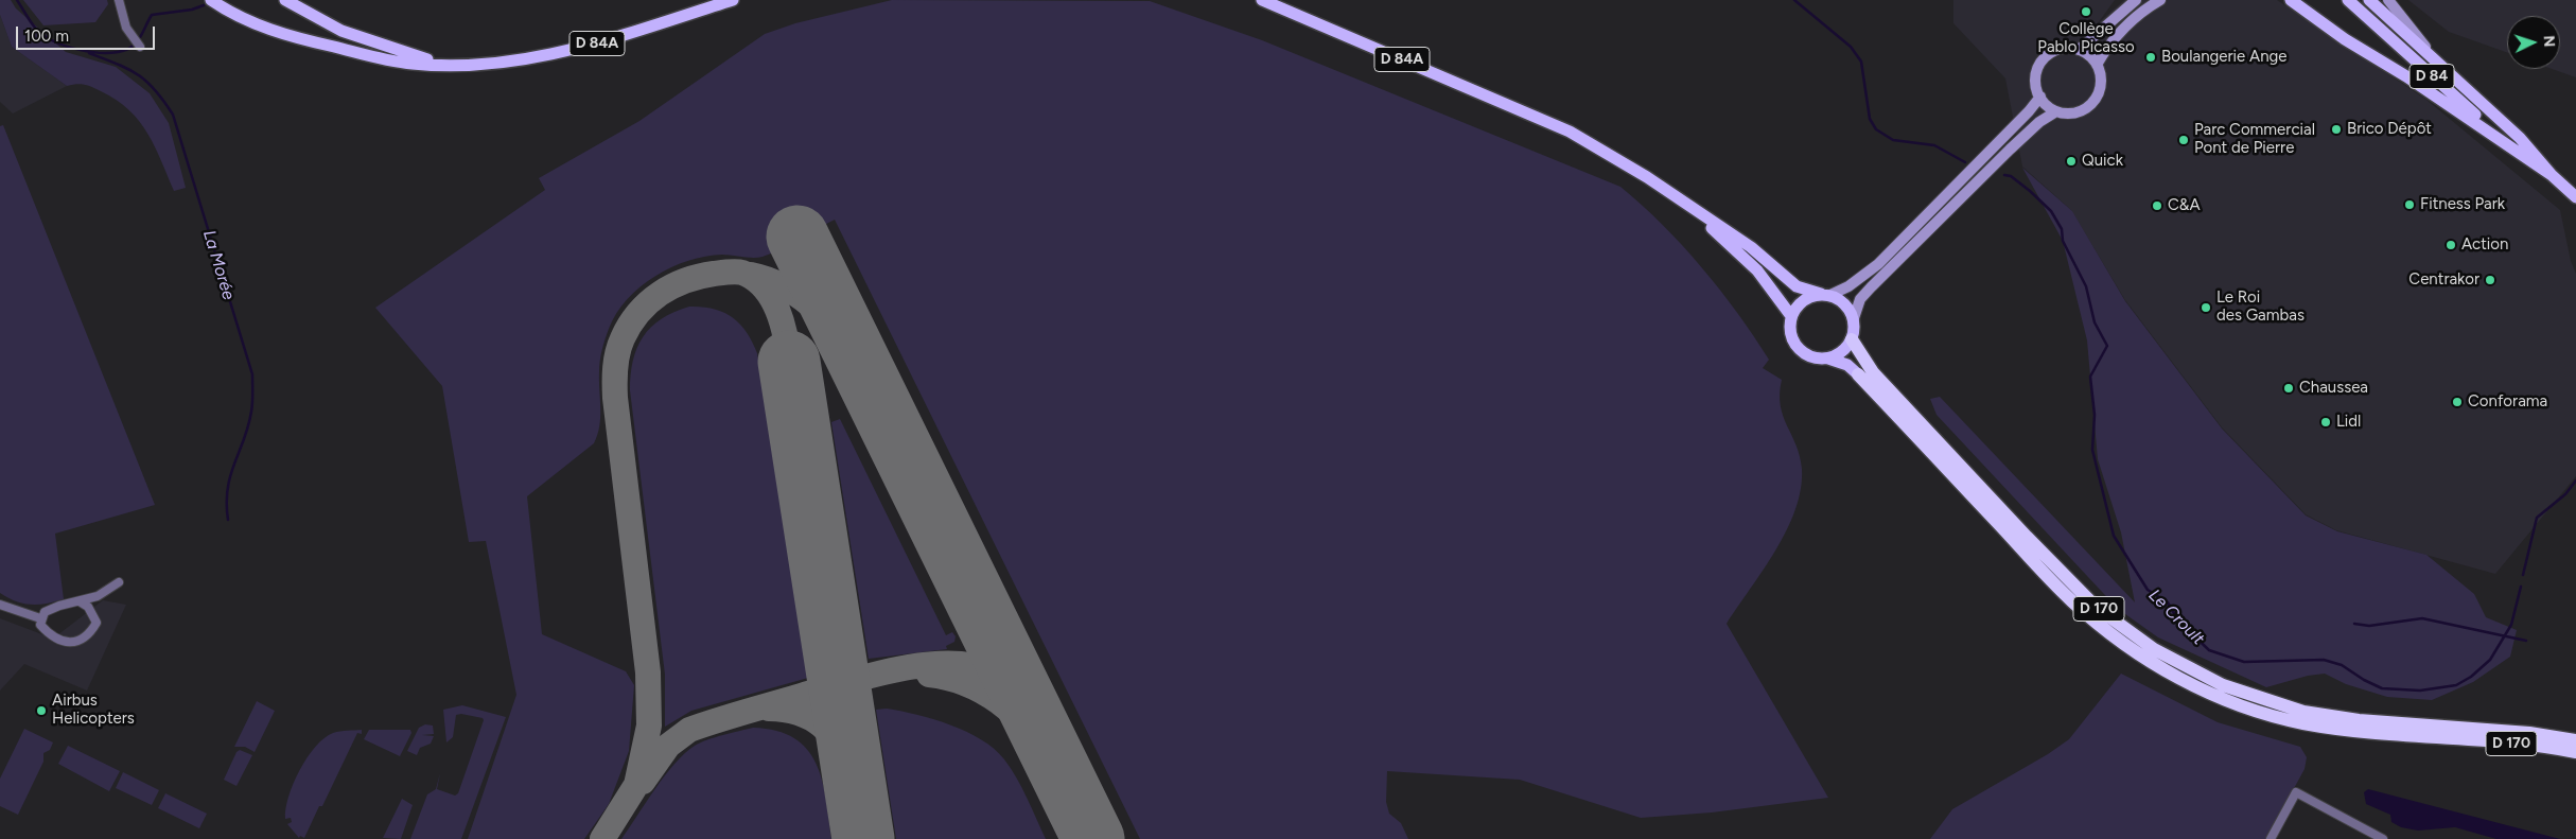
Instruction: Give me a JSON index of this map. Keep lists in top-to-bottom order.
{
  "streets": {
    "highway": ["D 170"],
    "main road": ["D 84A", "D 84"]
  },
  "crossings": [
    ["D 84A", "D 170"]
  ],
  "water": ["La Morée", "Le Croult"],
  "places": [
    "Collège Pablo Picasso",
    "Boulangerie Ange",
    "Brico Dépôt",
    "Parc Commercial Pont de Pierre",
    "Quick",
    "Fitness Park",
    "C&A",
    "Action",
    "Centrakor",
    "Le Roi des Gambas",
    "Chaussea",
    "Conforama",
    "Lidl",
    "Airbus Helicopters"
  ],
  "scale_bar": "100 m",
  "north": "right"
}
